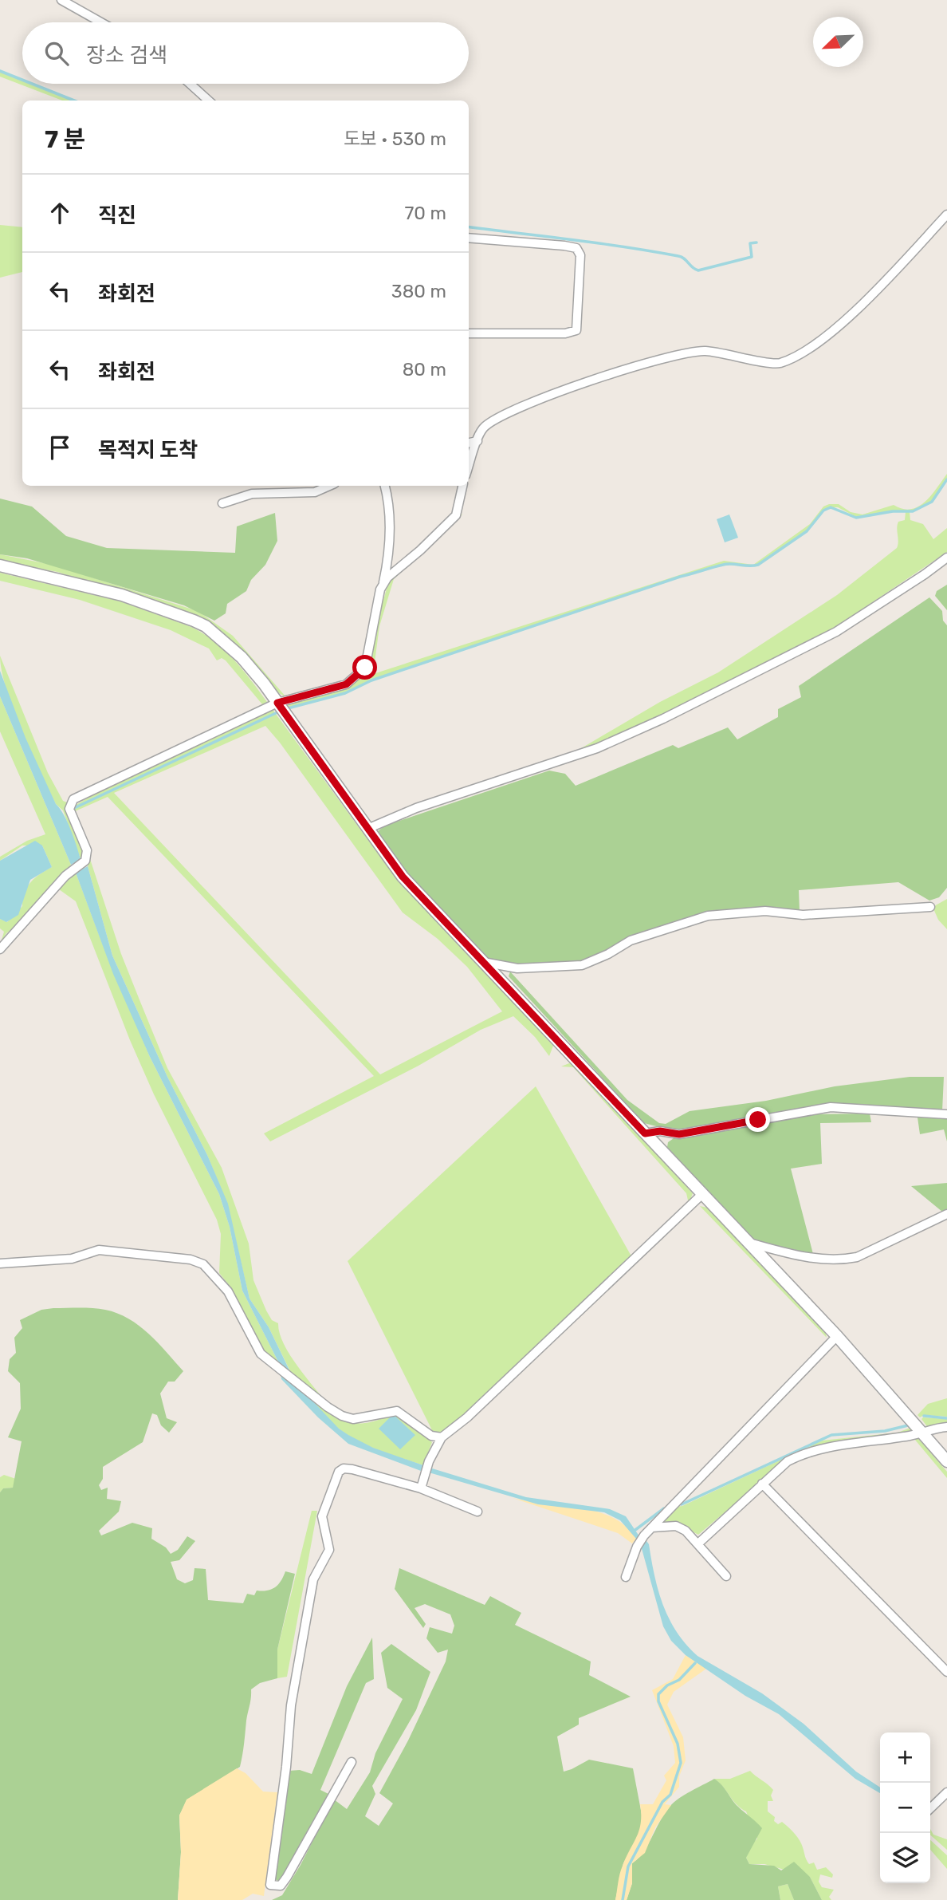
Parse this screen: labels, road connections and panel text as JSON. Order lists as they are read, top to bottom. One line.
{"north":"bottom left","page":{"search":"장소 검색","heading":["7 분","도보 · 530 m"],"list":[["직진","70 m"],["좌회전","380 m"],["좌회전","80 m"],"목적지 도착"],"map_buttons":["+","−"]}}
